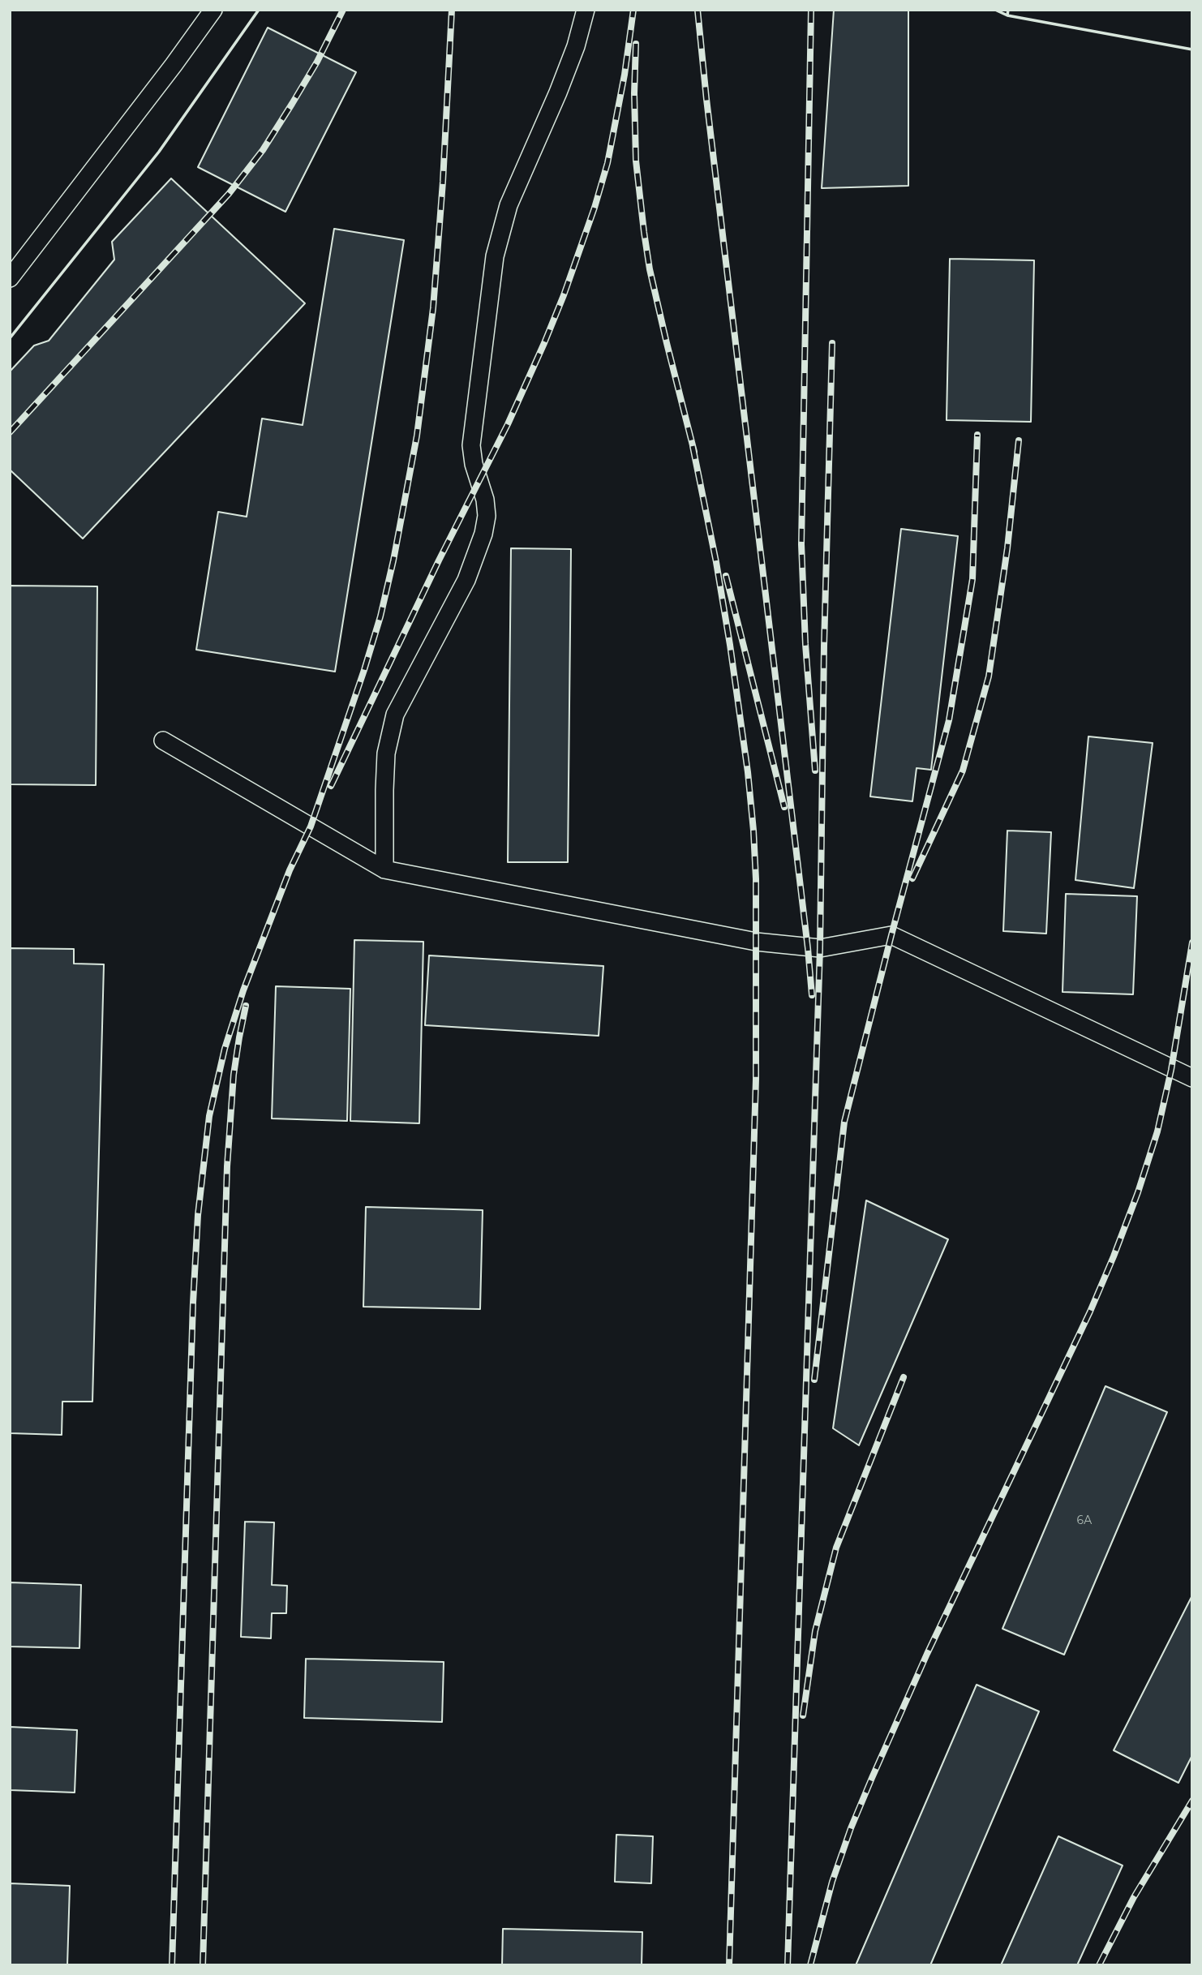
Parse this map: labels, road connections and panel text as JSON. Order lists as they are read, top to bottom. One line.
{"house_numbers":["6А"]}
